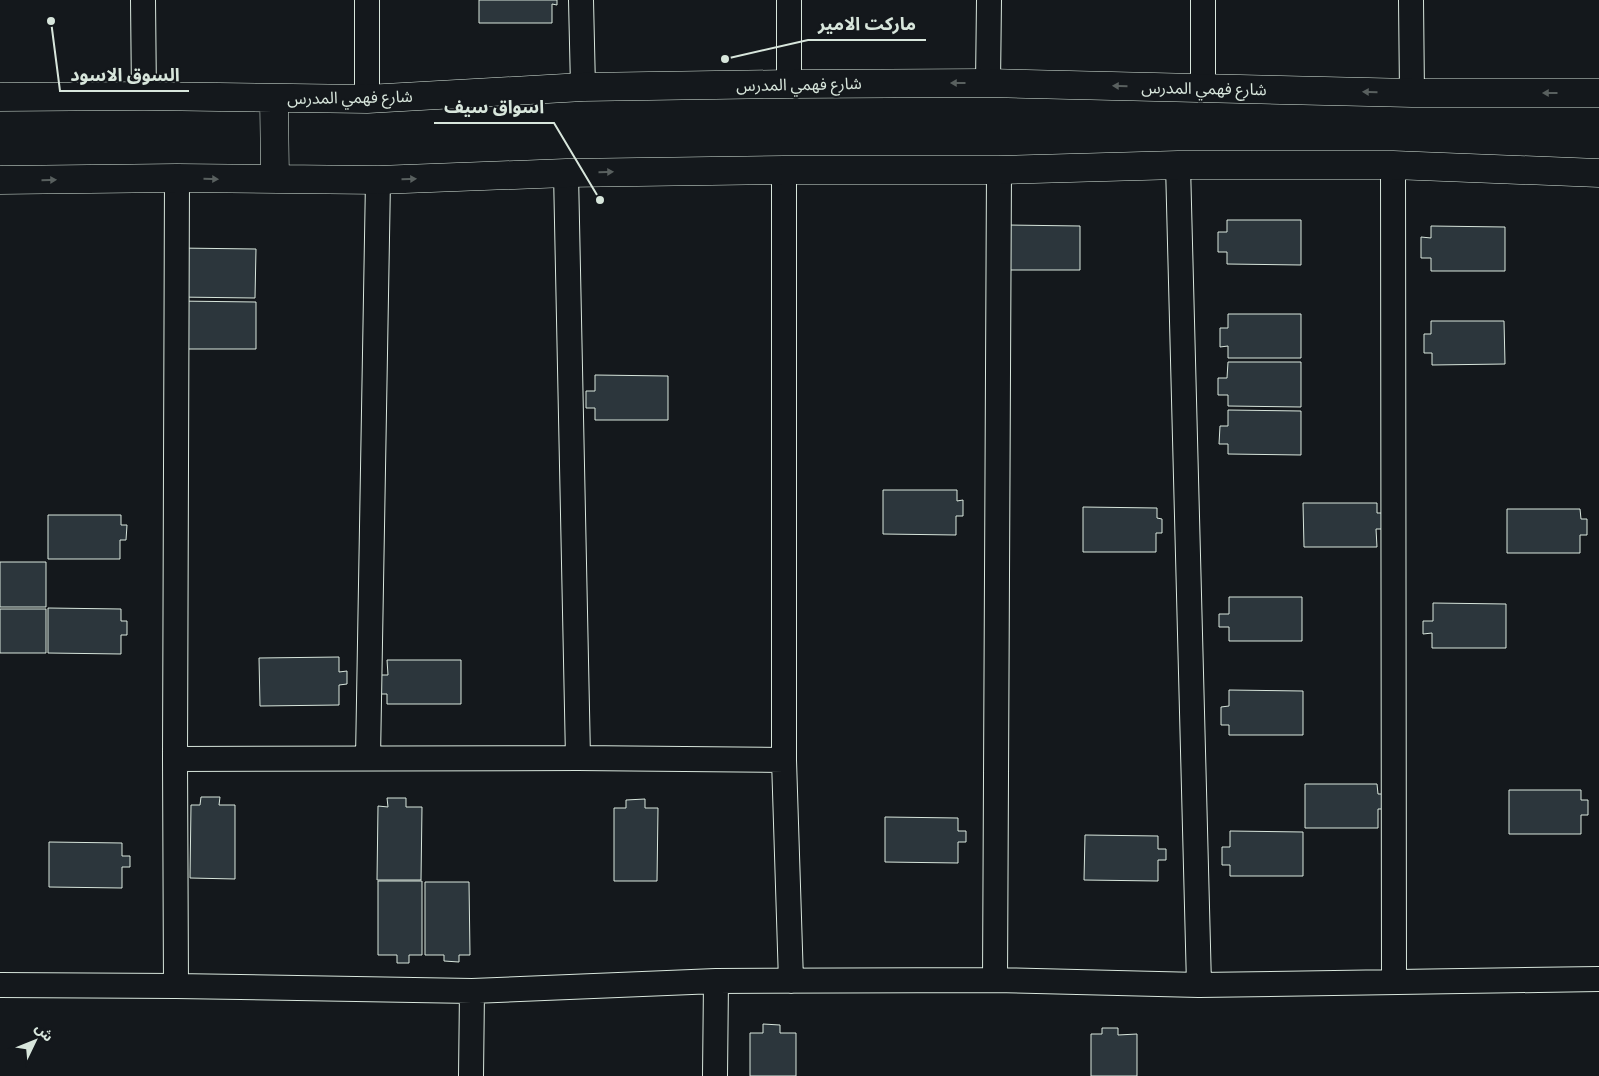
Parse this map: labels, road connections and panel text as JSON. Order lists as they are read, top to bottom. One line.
{"streets":{"street":["شارع فهمي المدرس"]},"places":["السوق الاسود","ماركت الامير","اسواق سيف"],"north":"top right"}
